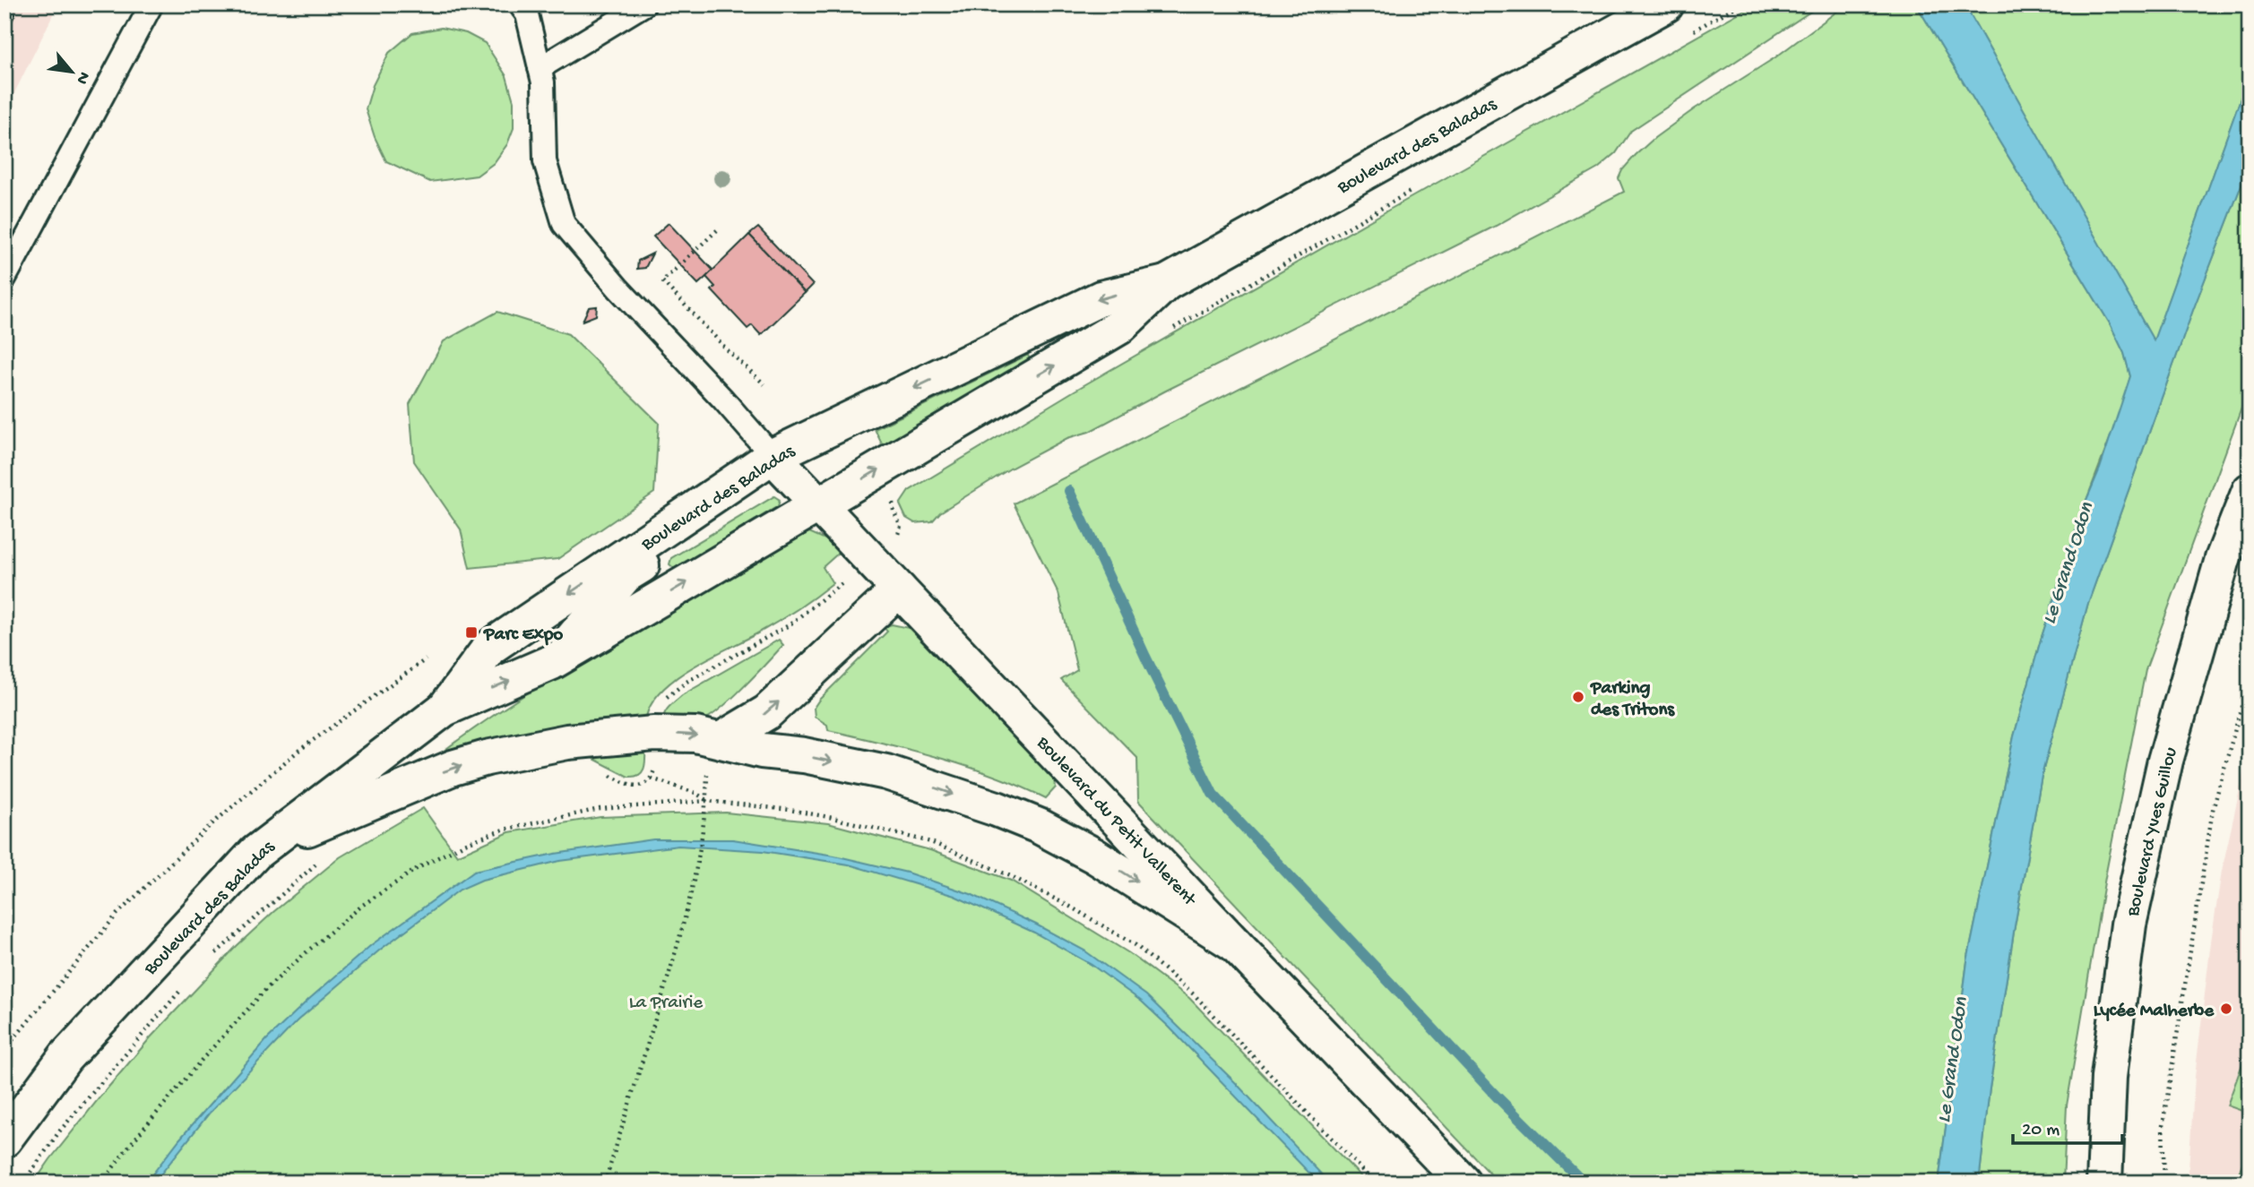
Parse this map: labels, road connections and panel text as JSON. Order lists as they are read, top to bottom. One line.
{"streets":{"main road":["Boulevard des Baladas","Boulevard du Petit Vallerent","Boulevard Yves Guillou"]},"crossings":[["Boulevard des Baladas","Boulevard du Petit Vallerent"]],"water":["Le Grand Odon"],"parks":["La Prairie"],"places":{"transit":["Parc Expo"],"other":["Parking des Tritons","Lycée Malherbe"]},"scale_bar":"20 m","north":"bottom right"}
